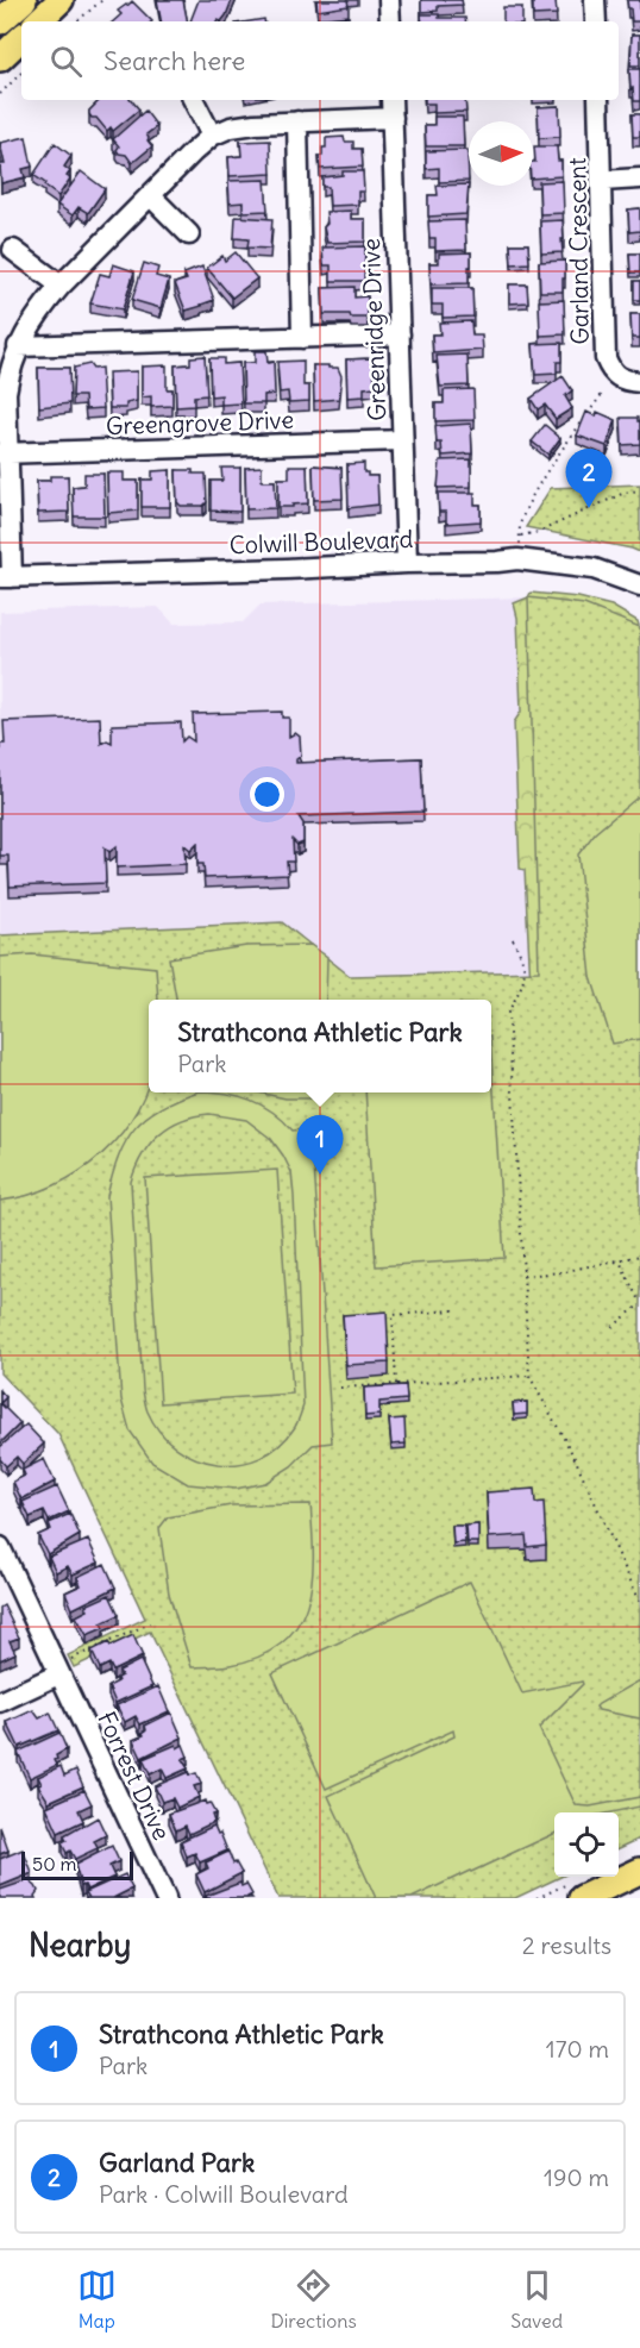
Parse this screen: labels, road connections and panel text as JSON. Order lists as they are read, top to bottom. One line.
{"streets":{"street":["Garland Crescent","Greenridge Drive","Greengrove Drive","Colwill Boulevard","Forrest Drive"]},"crossings":[["Greenridge Drive","Greengrove Drive"],["Greenridge Drive","Colwill Boulevard"]],"scale_bar":"50 m","north":"right","page":{"search":"Search here","pins":["2","1"],"popup":["Strathcona Athletic Park","Park"],"scale":"50 m","heading":["Nearby","2 results"],"list":[{"mark":"1","name":"Strathcona Athletic Park","note":"Park","value":"170 m"},{"mark":"2","name":"Garland Park","note":"Park · Colwill Boulevard","value":"190 m"}],"nav":["Map","Directions","Saved"]}}
